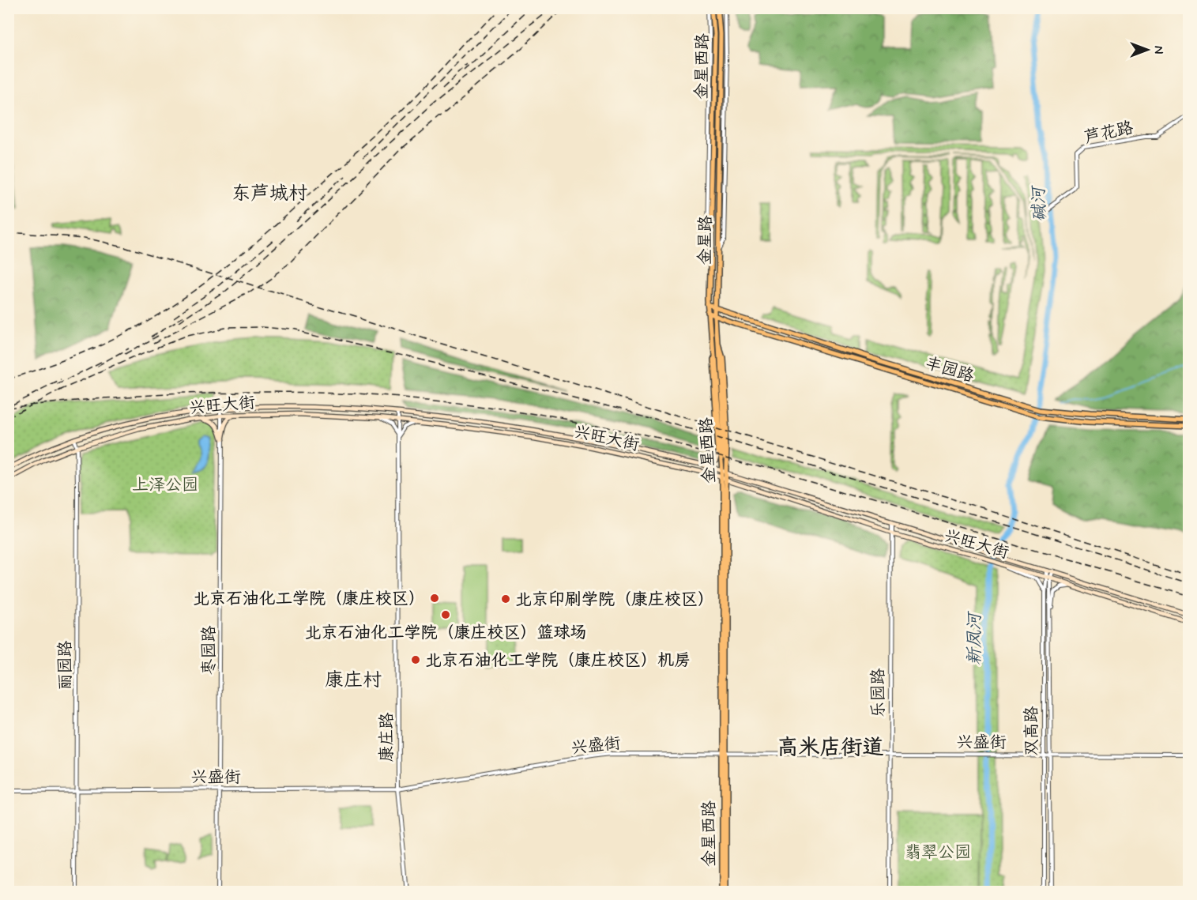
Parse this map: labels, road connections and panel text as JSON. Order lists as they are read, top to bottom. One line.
{"streets":{"main road":["金星西路","金星路","丰园路","兴旺大街"],"street":["芦花路","枣园路","丽园路","乐园路","双高路","康庄路","兴盛街"]},"crossings":[["金星西路","金星路"],["金星西路","丰园路"],["金星西路","兴旺大街"],["金星西路","兴盛街"],["金星路","丰园路"],["金星路","兴旺大街"],["兴旺大街","枣园路"],["兴旺大街","丽园路"],["兴旺大街","乐园路"],["兴旺大街","双高路"],["兴旺大街","康庄路"],["枣园路","兴盛街"],["丽园路","兴盛街"],["乐园路","兴盛街"],["双高路","兴盛街"],["康庄路","兴盛街"]],"districts":["东芦城村","康庄村","高米店街道"],"water":["碱河","新凤河"],"parks":["上泽公园","翡翠公园"],"places":["北京石油化工学院（康庄校区）","北京印刷学院（康庄校区）","北京石油化工学院（康庄校区）篮球场","北京石油化工学院（康庄校区）机房"],"north":"right"}
